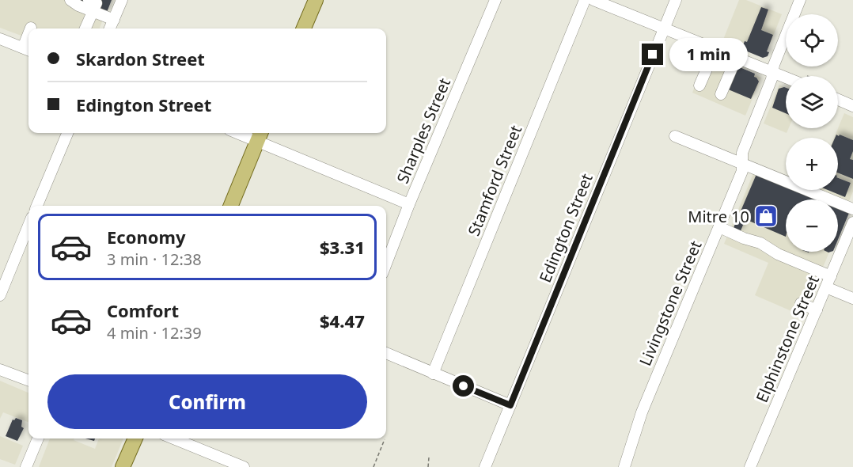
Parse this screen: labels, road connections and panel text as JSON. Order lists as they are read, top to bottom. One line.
{"streets":{"street":["Sharples Street","Stamford Street","Edington Street","Livingstone Street","Elphinstone Street"]},"places":{"shop":["Mitre 10"]},"page":{"map_buttons":["+","−"],"banner":["Skardon Street","Edington Street"],"bubble":"1 min","list":[{"name":"Economy","note":"3 min · 12:38","value":"$3.31"},{"name":"Comfort","note":"4 min · 12:39","value":"$4.47"}],"buttons":"Confirm"}}
